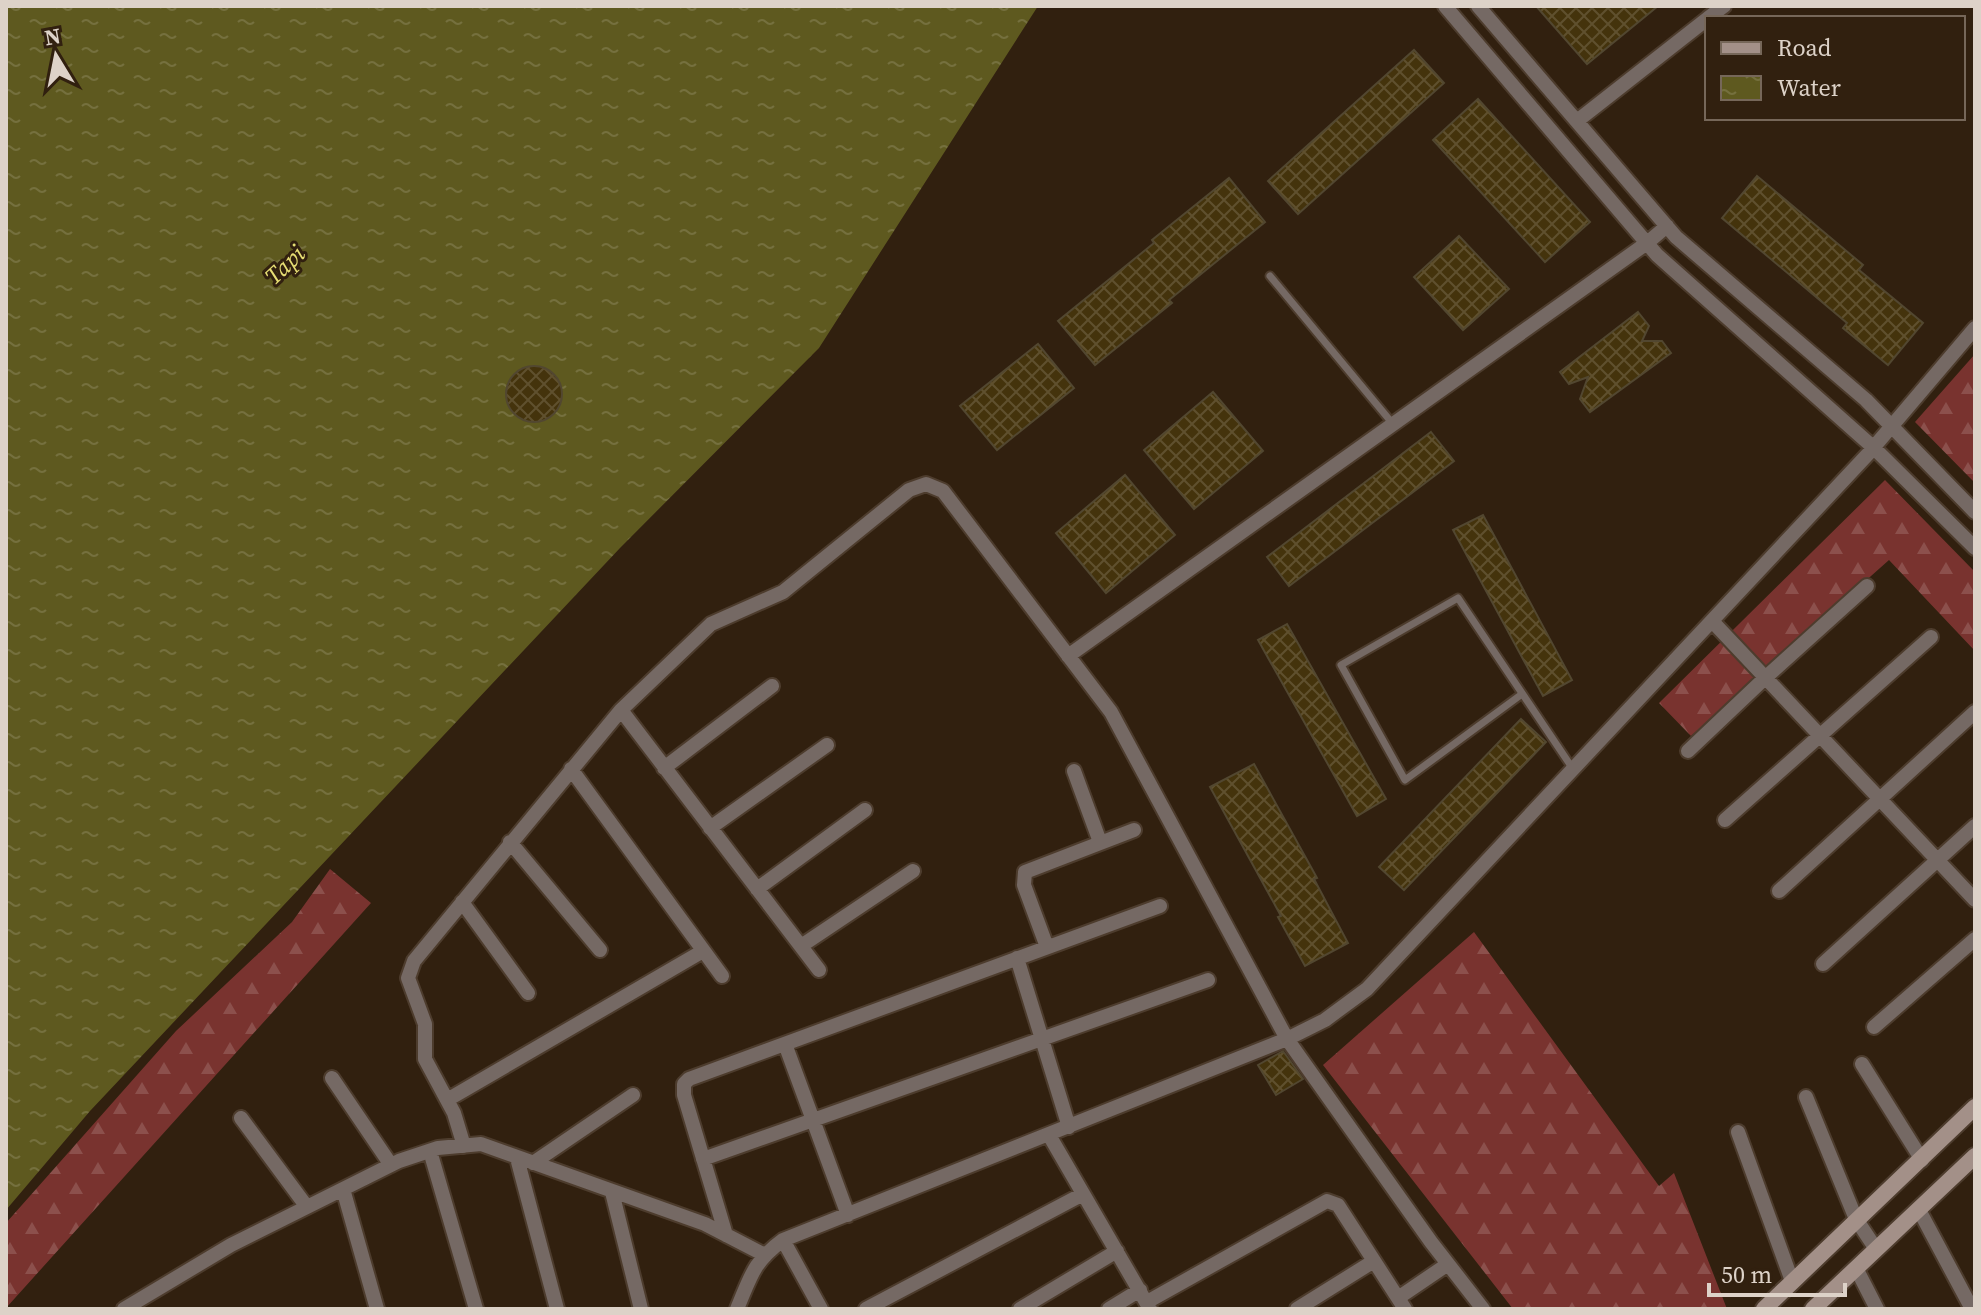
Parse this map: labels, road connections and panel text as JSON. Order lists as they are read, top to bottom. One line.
{"water":["Tapi"],"legend":["Road","Water"],"scale_bar":"50 m","north":"top"}
